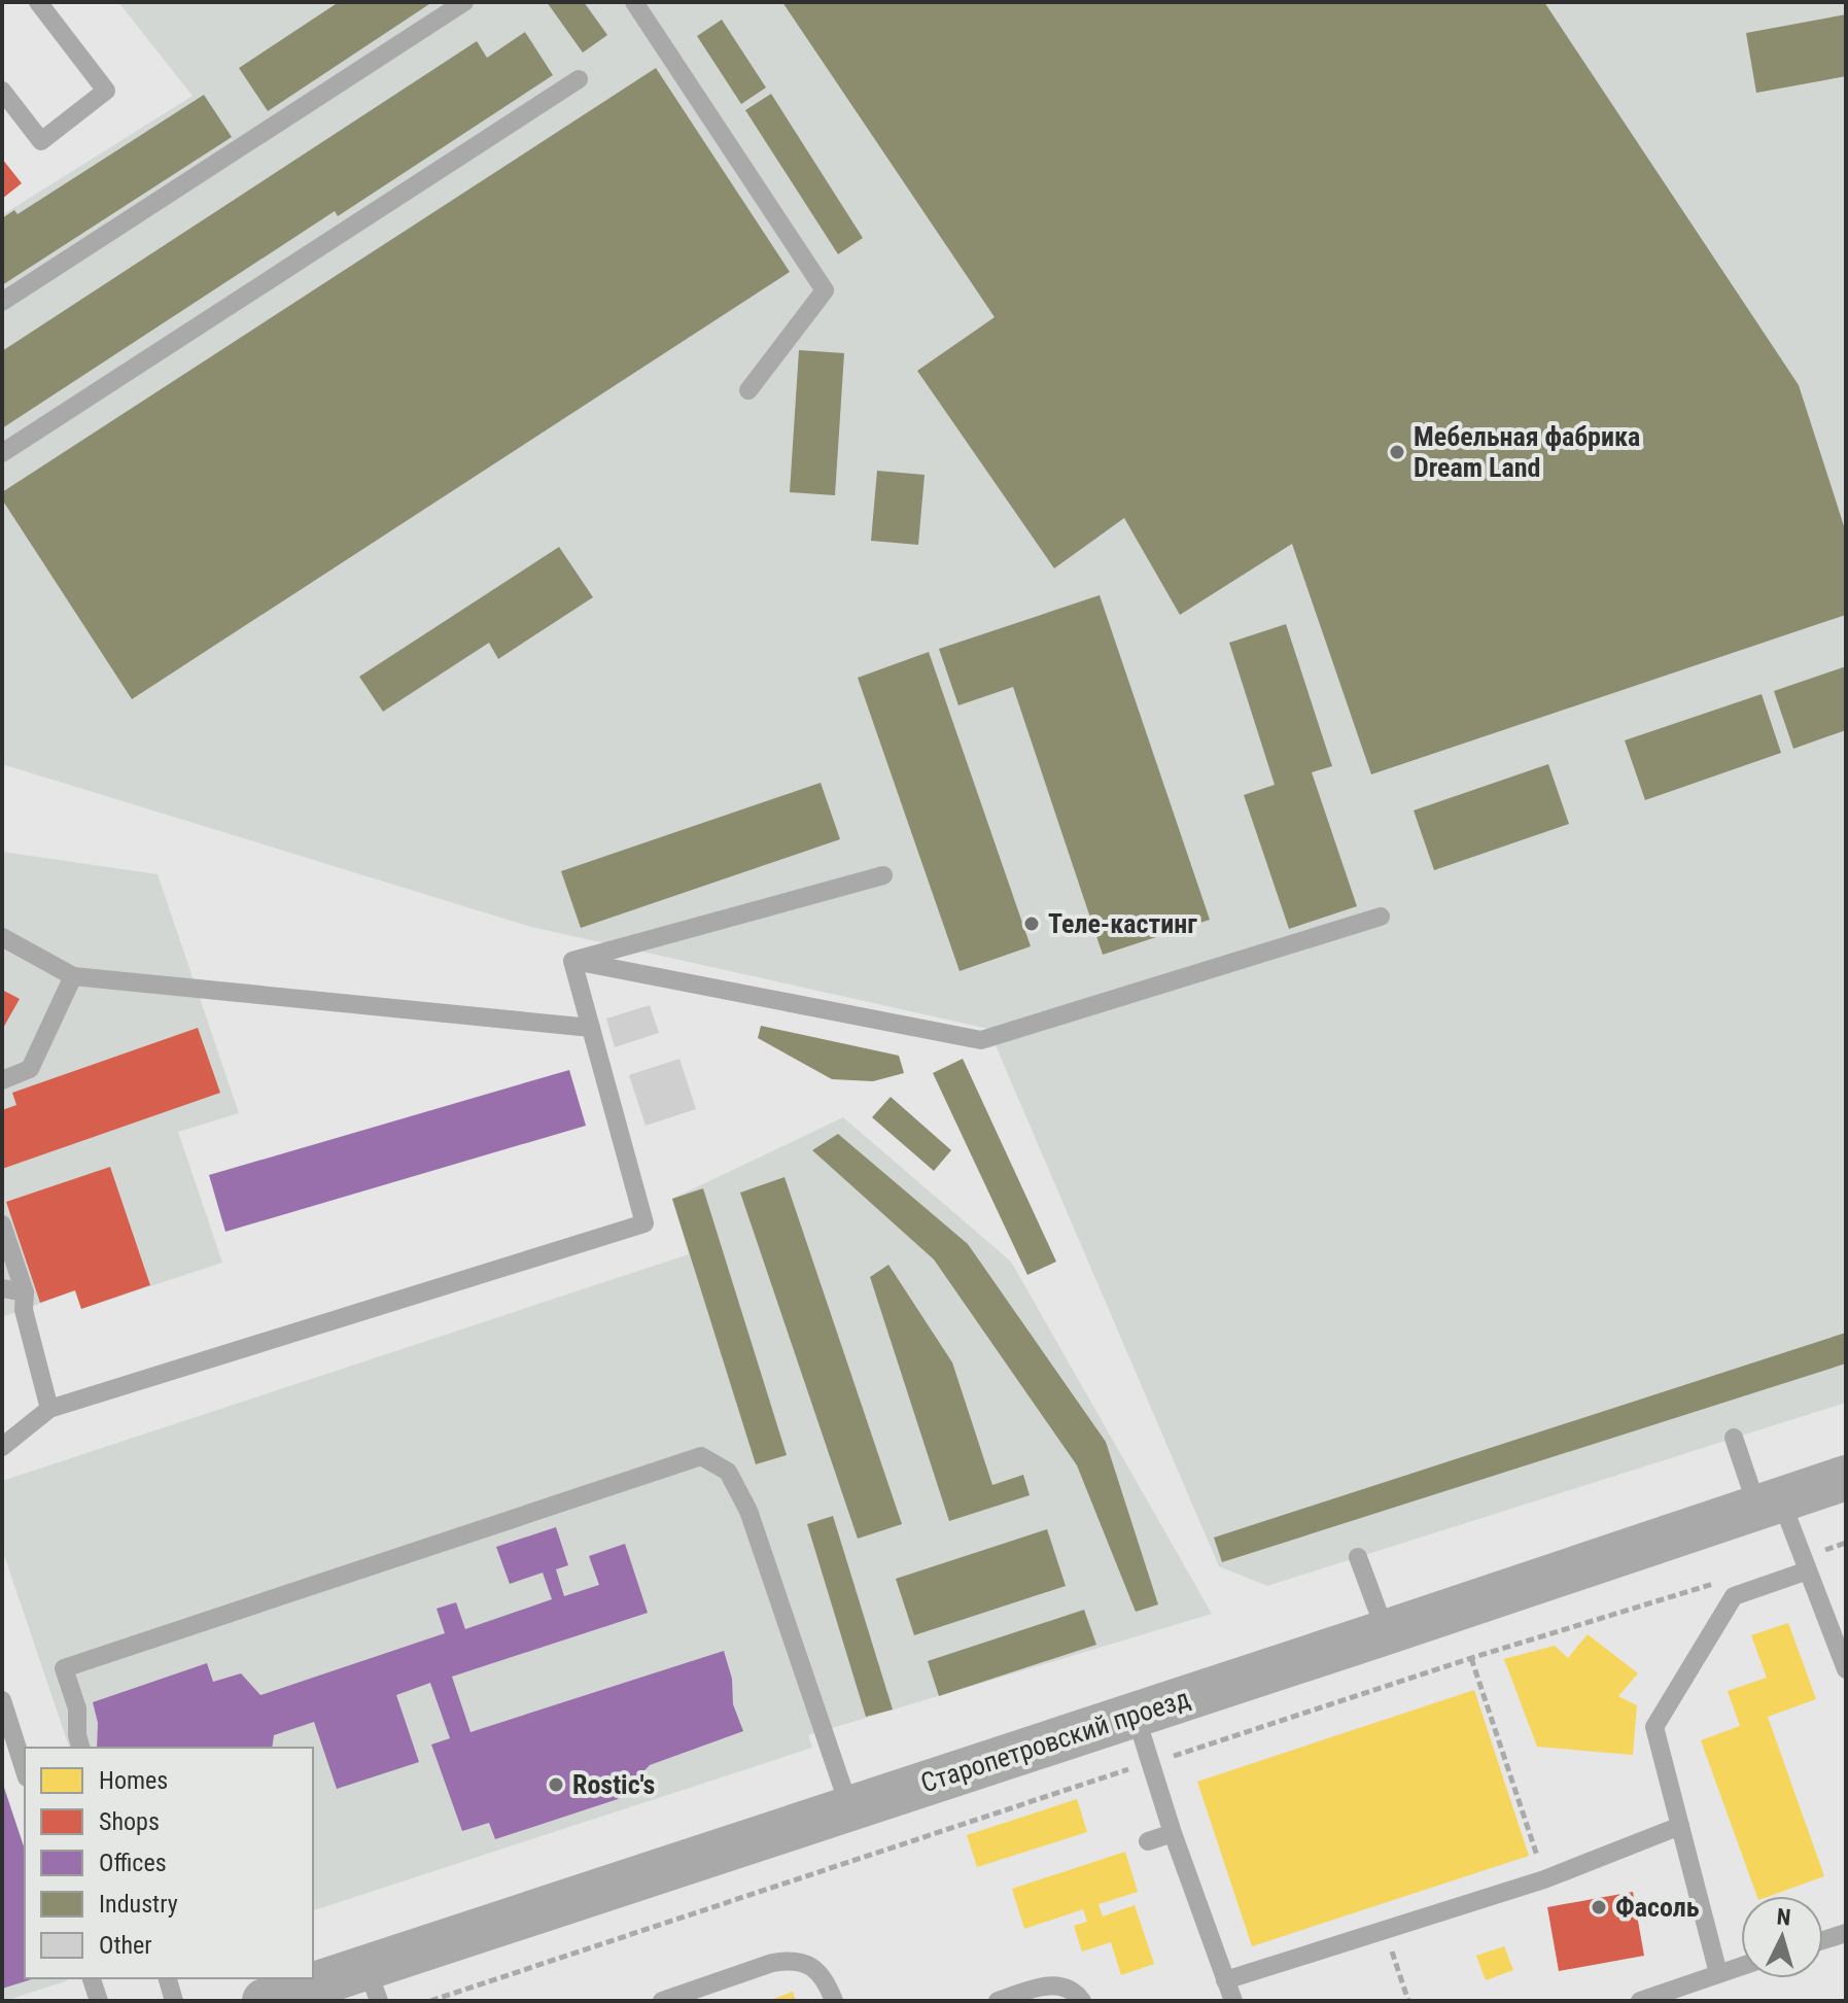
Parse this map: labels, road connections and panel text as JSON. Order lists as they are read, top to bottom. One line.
{"streets":{"street":["Старопетровский проезд"]},"places":["Мебельная фабрика Dream Land","Теле-кастинг","Rostic's","Фасоль"],"legend":["Homes","Shops","Offices","Industry","Other"],"north":"top"}
